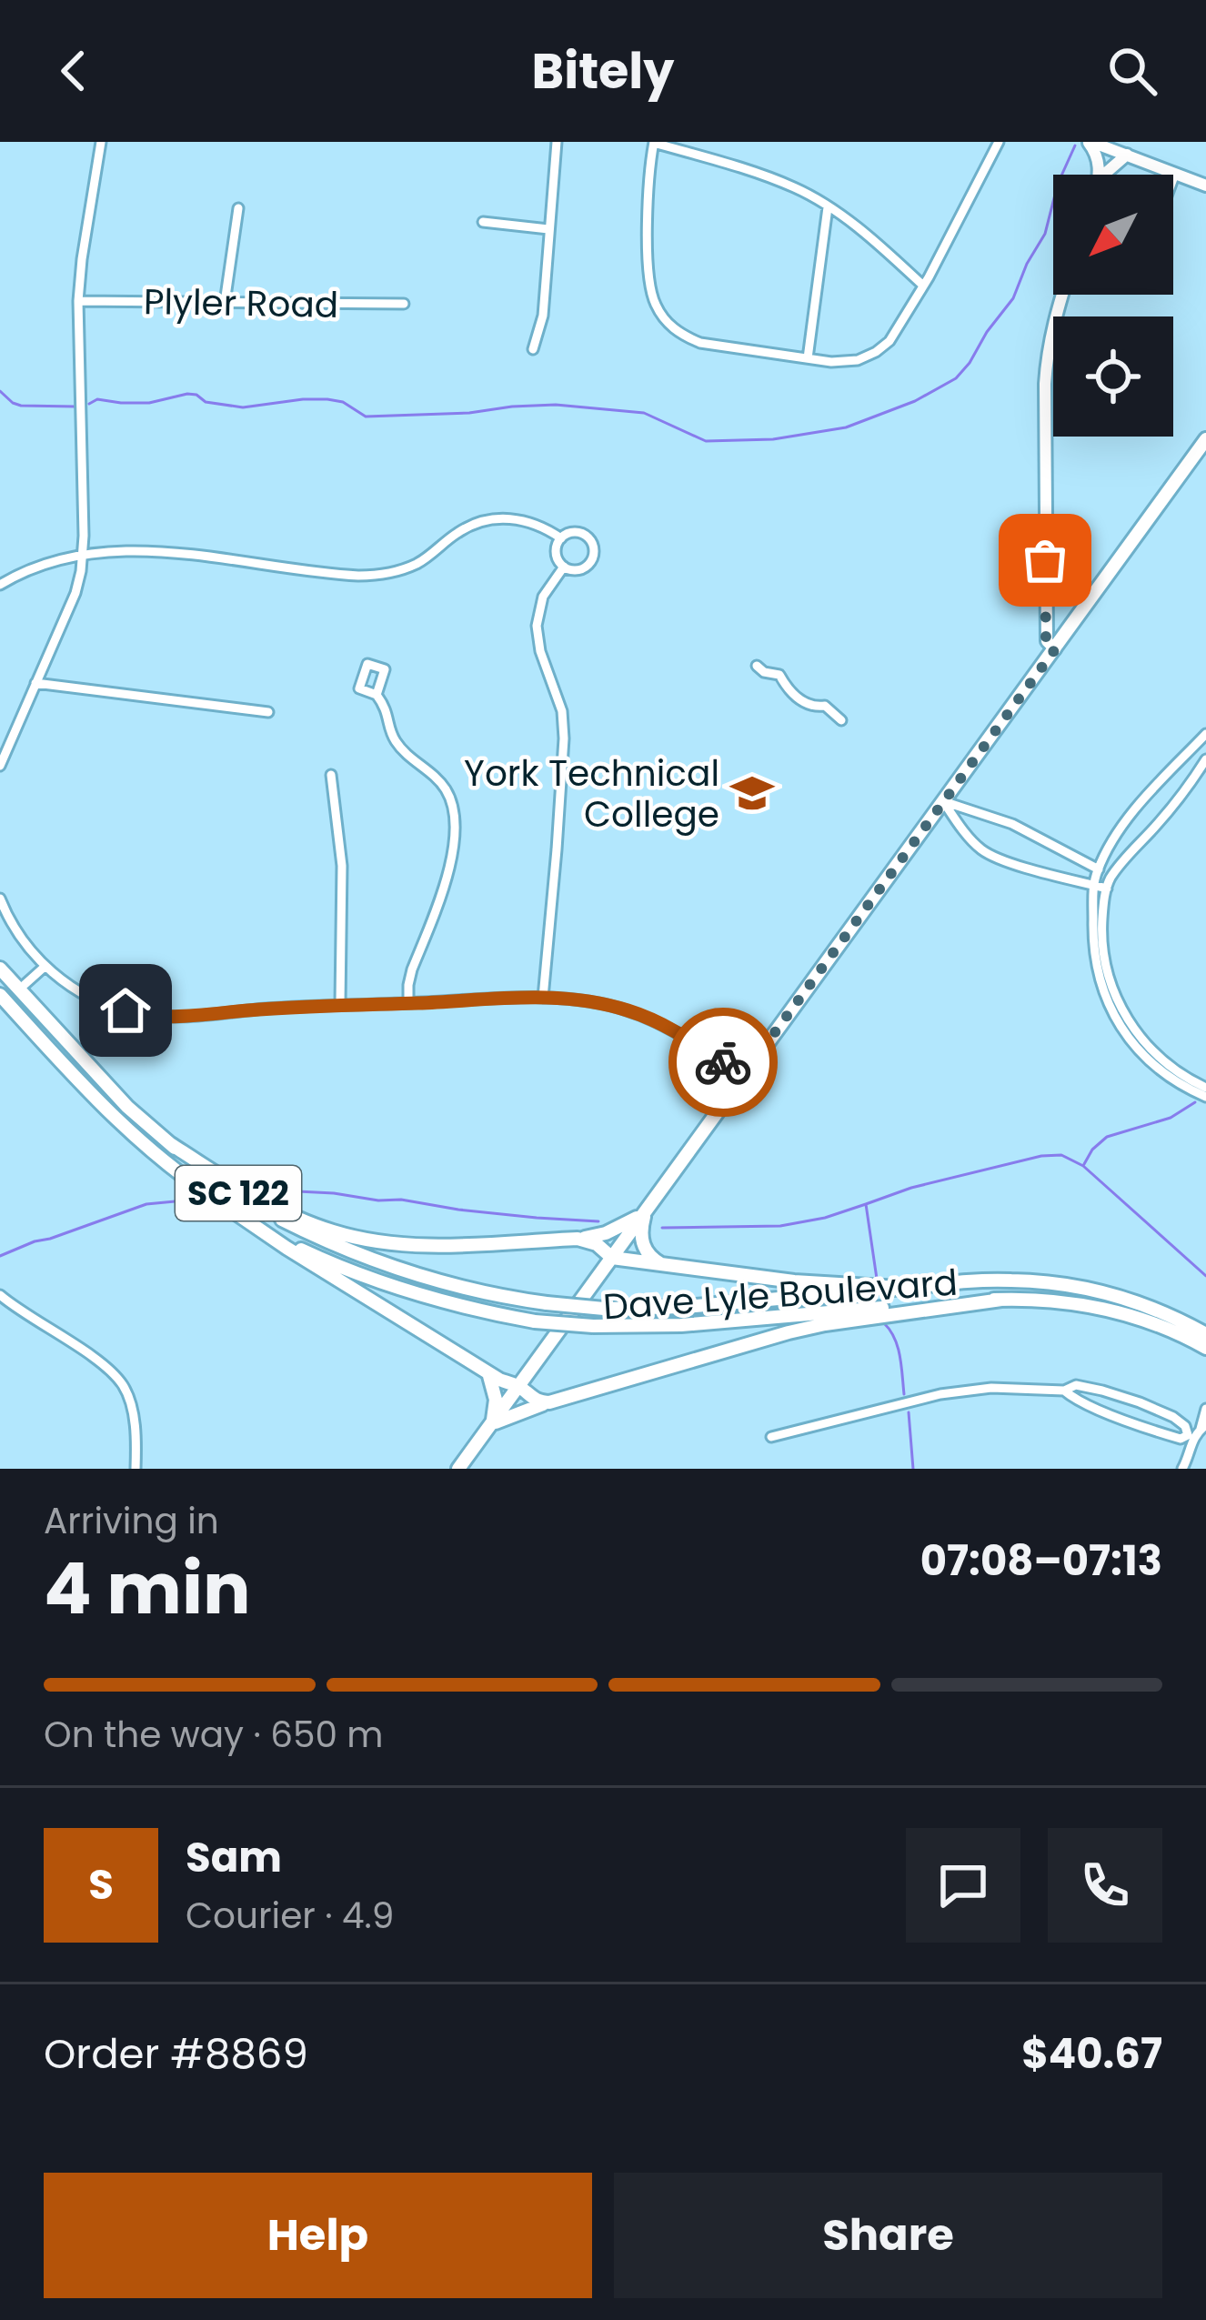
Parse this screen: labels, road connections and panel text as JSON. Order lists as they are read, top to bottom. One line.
{"streets":{"main road":["SC 122","Dave Lyle Boulevard"],"street":["Plyler Road"]},"places":{"school or university":["York Technical College"]},"north":"bottom left","page":{"header":"Bitely","heading":["4 min","Arriving in","07:08–07:13"],"panel":["Sam","Courier · 4.9","Order #8869","$40.67"],"bar":"On the way · 650 m","round":"S","buttons":["Help","Share"]}}
